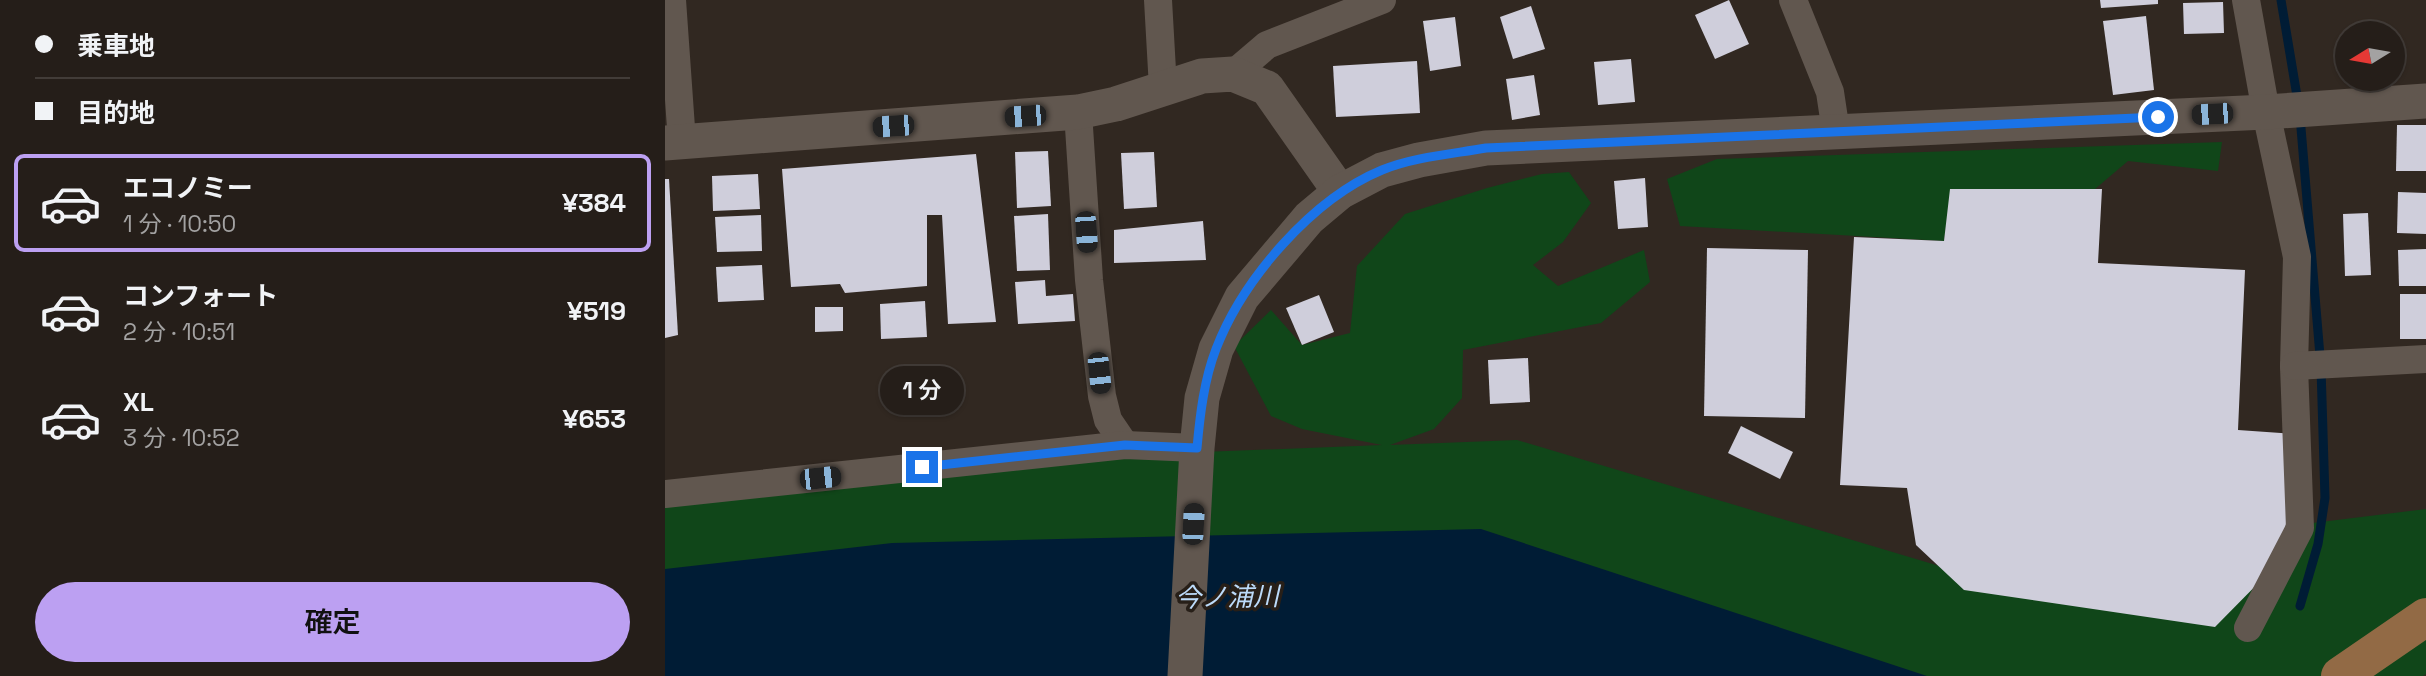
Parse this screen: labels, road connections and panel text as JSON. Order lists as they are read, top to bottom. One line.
{"water":["今ノ浦川"],"north":"left","page":{"banner":["乗車地","目的地"],"list":[{"name":"エコノミー","note":"1 分 · 10:50","value":"¥384"},{"name":"コンフォート","note":"2 分 · 10:51","value":"¥519"},{"name":"XL","note":"3 分 · 10:52","value":"¥653"}],"bubble":"1 分","buttons":"確定"}}
